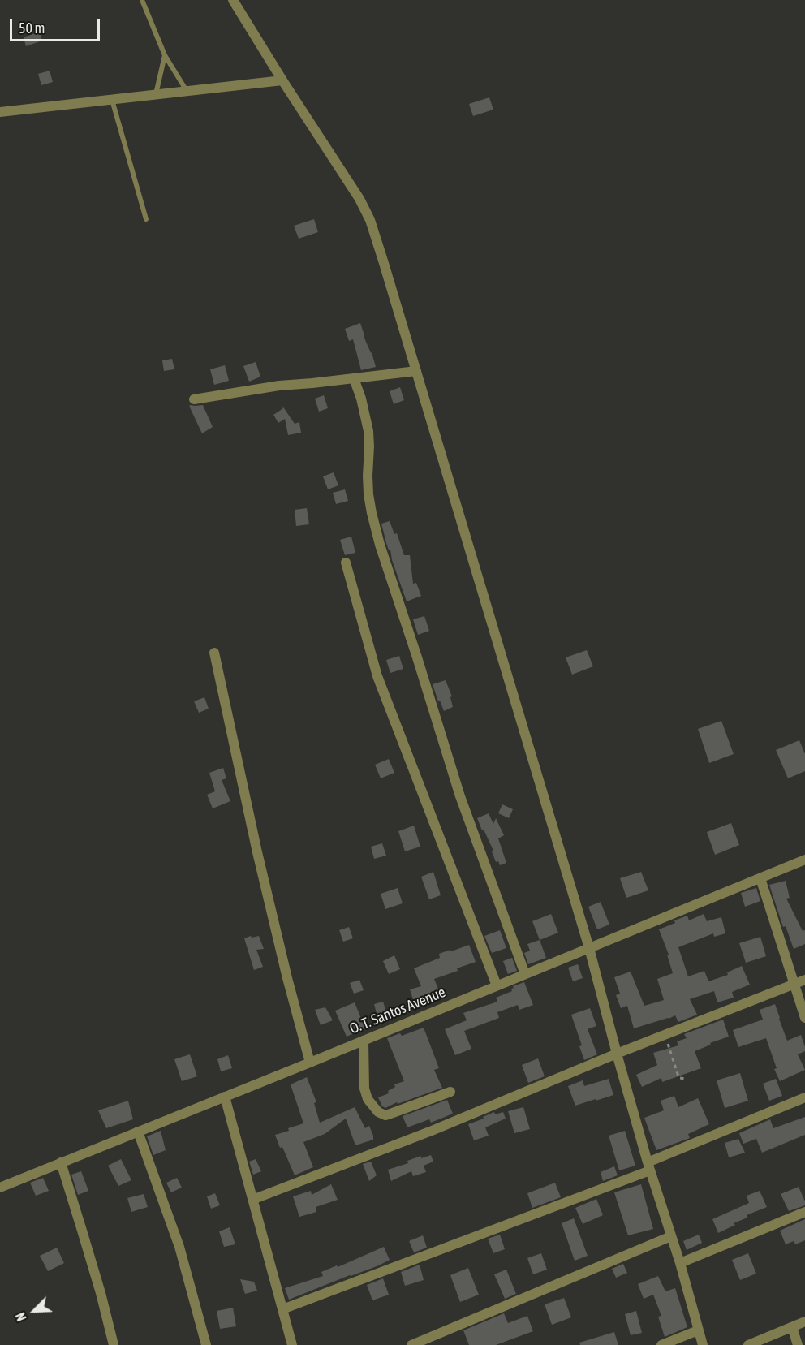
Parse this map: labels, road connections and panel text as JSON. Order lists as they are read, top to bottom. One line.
{"streets":{"street":["O. T. Santos Avenue"]},"scale_bar":"50 m","north":"bottom left"}
